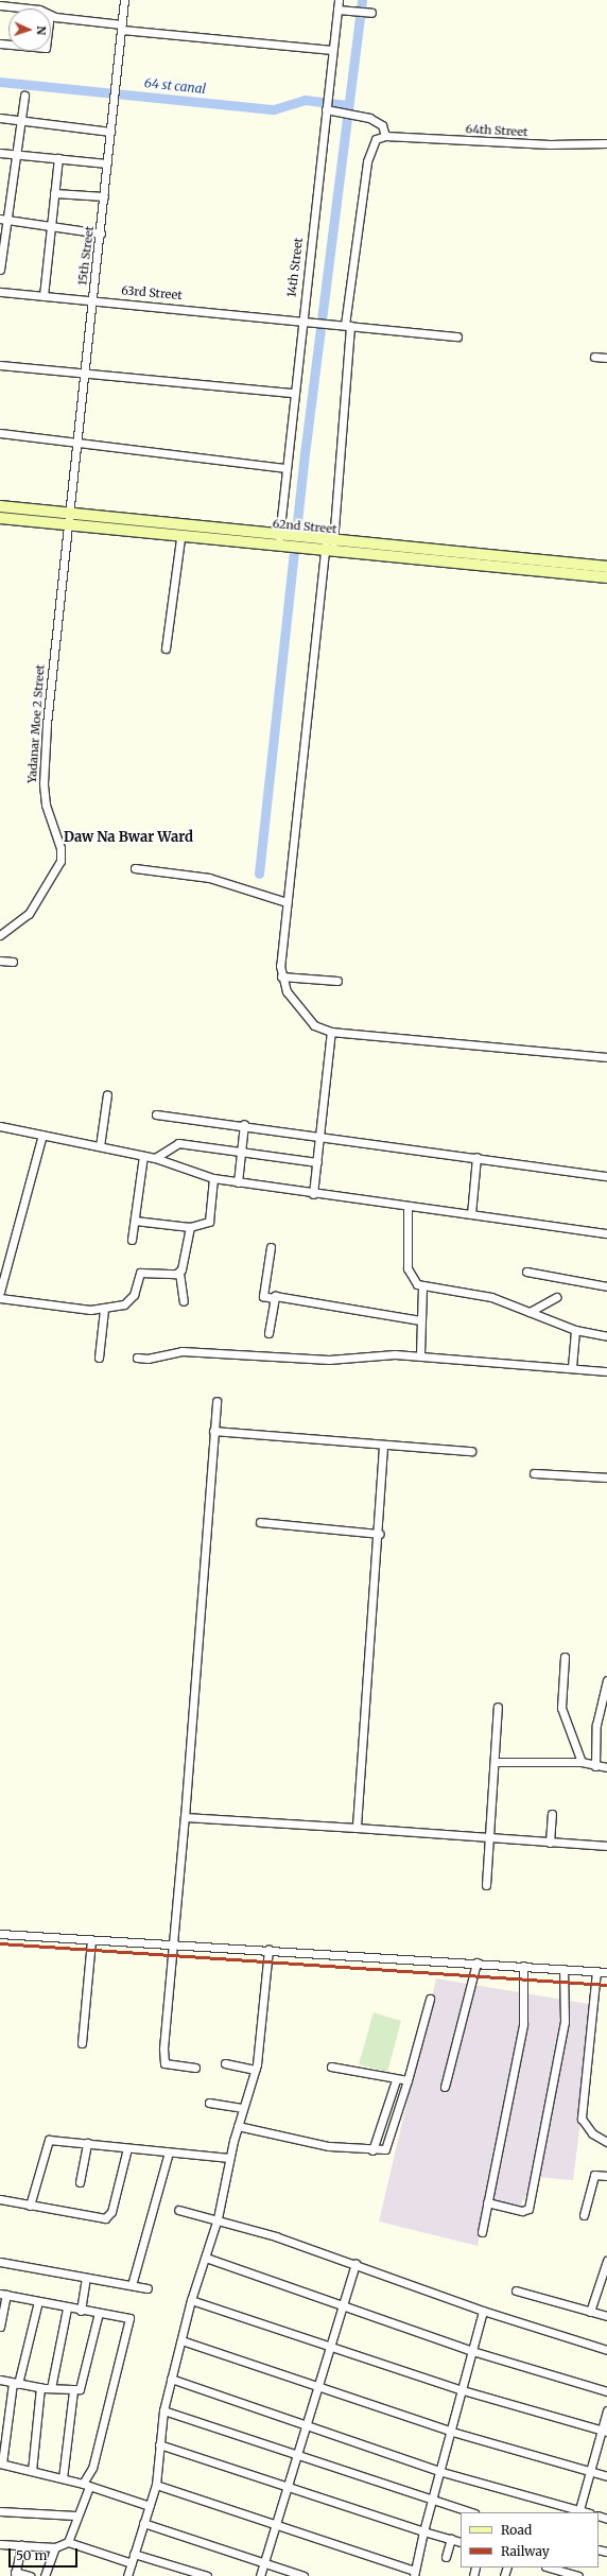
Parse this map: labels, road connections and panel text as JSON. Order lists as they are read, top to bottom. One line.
{"streets":{"main road":["62nd Street"],"street":["64th Street","15th Street","14th Street","63rd Street","Yadanar Moe 2 Street"]},"crossings":[["15th Street","63rd Street"],["15th Street","62nd Street"],["15th Street","Yadanar Moe 2 Street"],["14th Street","63rd Street"],["14th Street","62nd Street"],["62nd Street","Yadanar Moe 2 Street"]],"districts":["Daw Na Bwar Ward"],"water":["64 st canal"],"legend":["Road","Railway"],"scale_bar":"50 m","north":"right"}
